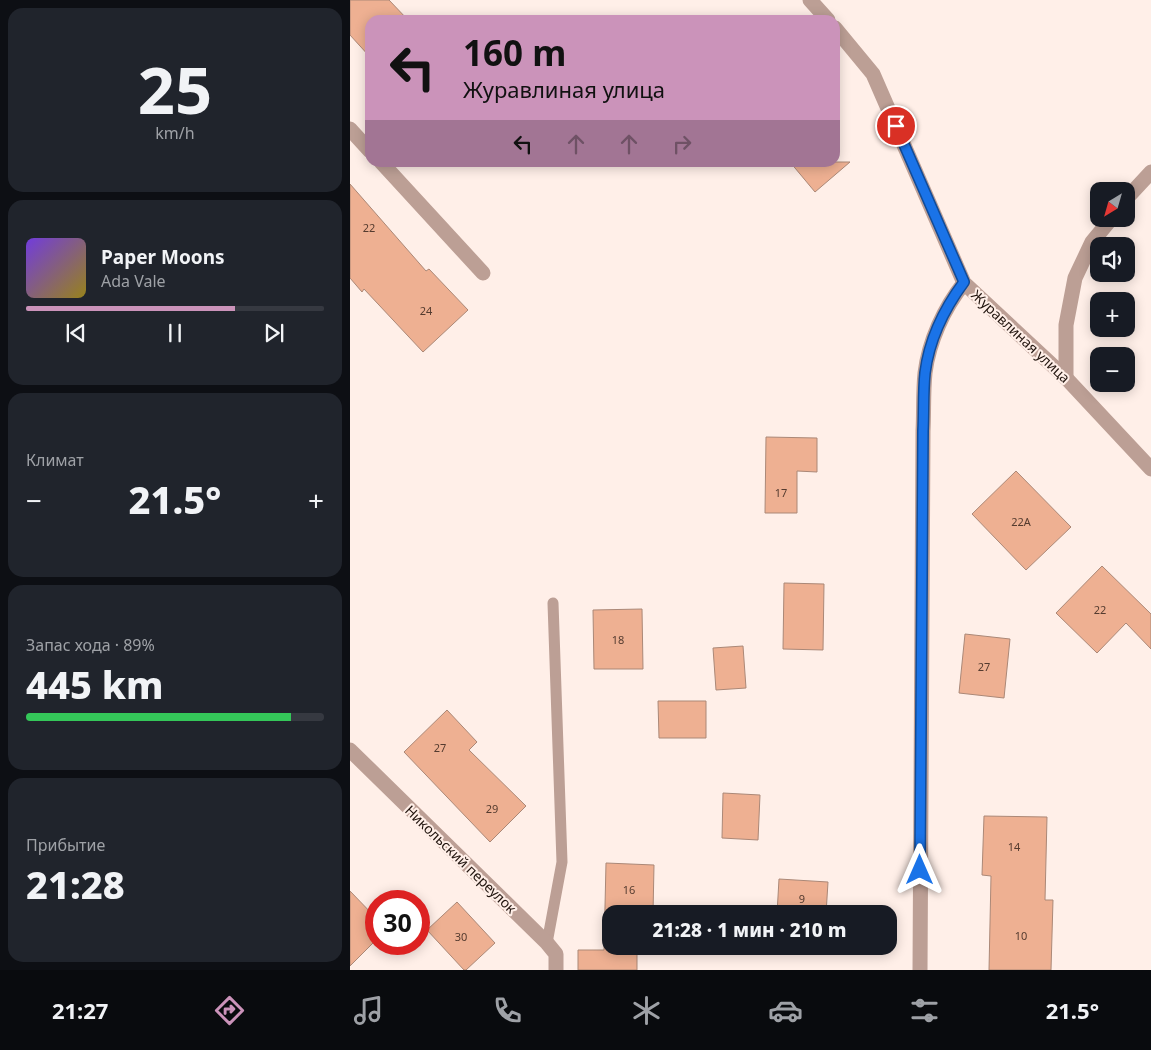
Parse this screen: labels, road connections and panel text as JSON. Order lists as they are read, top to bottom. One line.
{"streets":{"street":["Журавлиная улица","Никольский переулок"]},"house_numbers":["22","24","17","22А","22","18","27","27","29","14","16","9","10","30"],"north":"bottom left","page":{"tile":[["25","km/h"],"Климат",["Запас хода · 89%","445 km"],["Прибытие","21:28"]],"turn":["160 m","Журавлиная улица"],"map_buttons":["+","−"],"song":["Paper Moons","Ada Vale"],"heat":["−","21.5°","+"],"limit":"30","trip":"21:28 · 1 мин · 210 m","tabs":["21:27","21.5°"]}}
